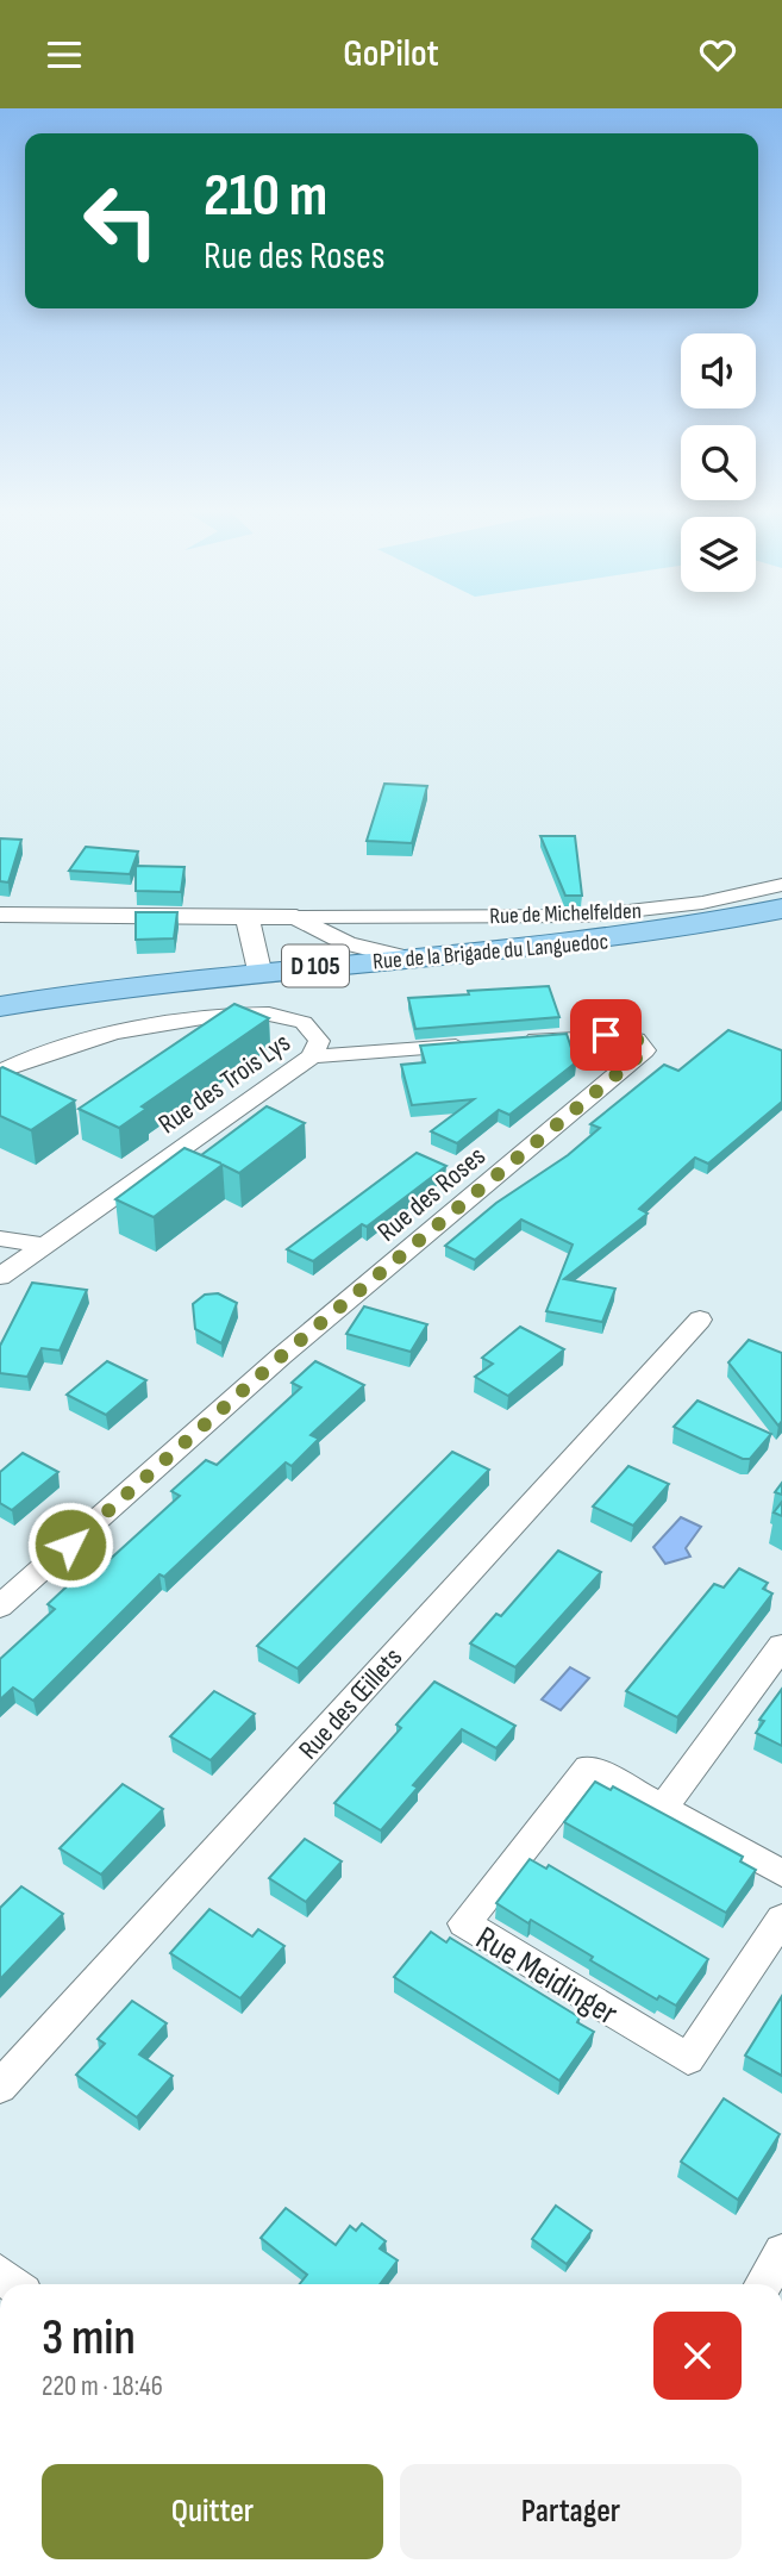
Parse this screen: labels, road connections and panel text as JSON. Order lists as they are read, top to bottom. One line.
{"streets":{"main road":["Rue de la Brigade du Languedoc","D 105"],"street":["Rue de Michelfelden","Rue des Trois Lys","Rue des Roses","Rue des Œillets","Rue Meidinger"]},"page":{"header":"GoPilot","turn":["210 m","Rue des Roses"],"heading":["3 min","220 m · 18:46"],"buttons":["Quitter","Partager"]}}
